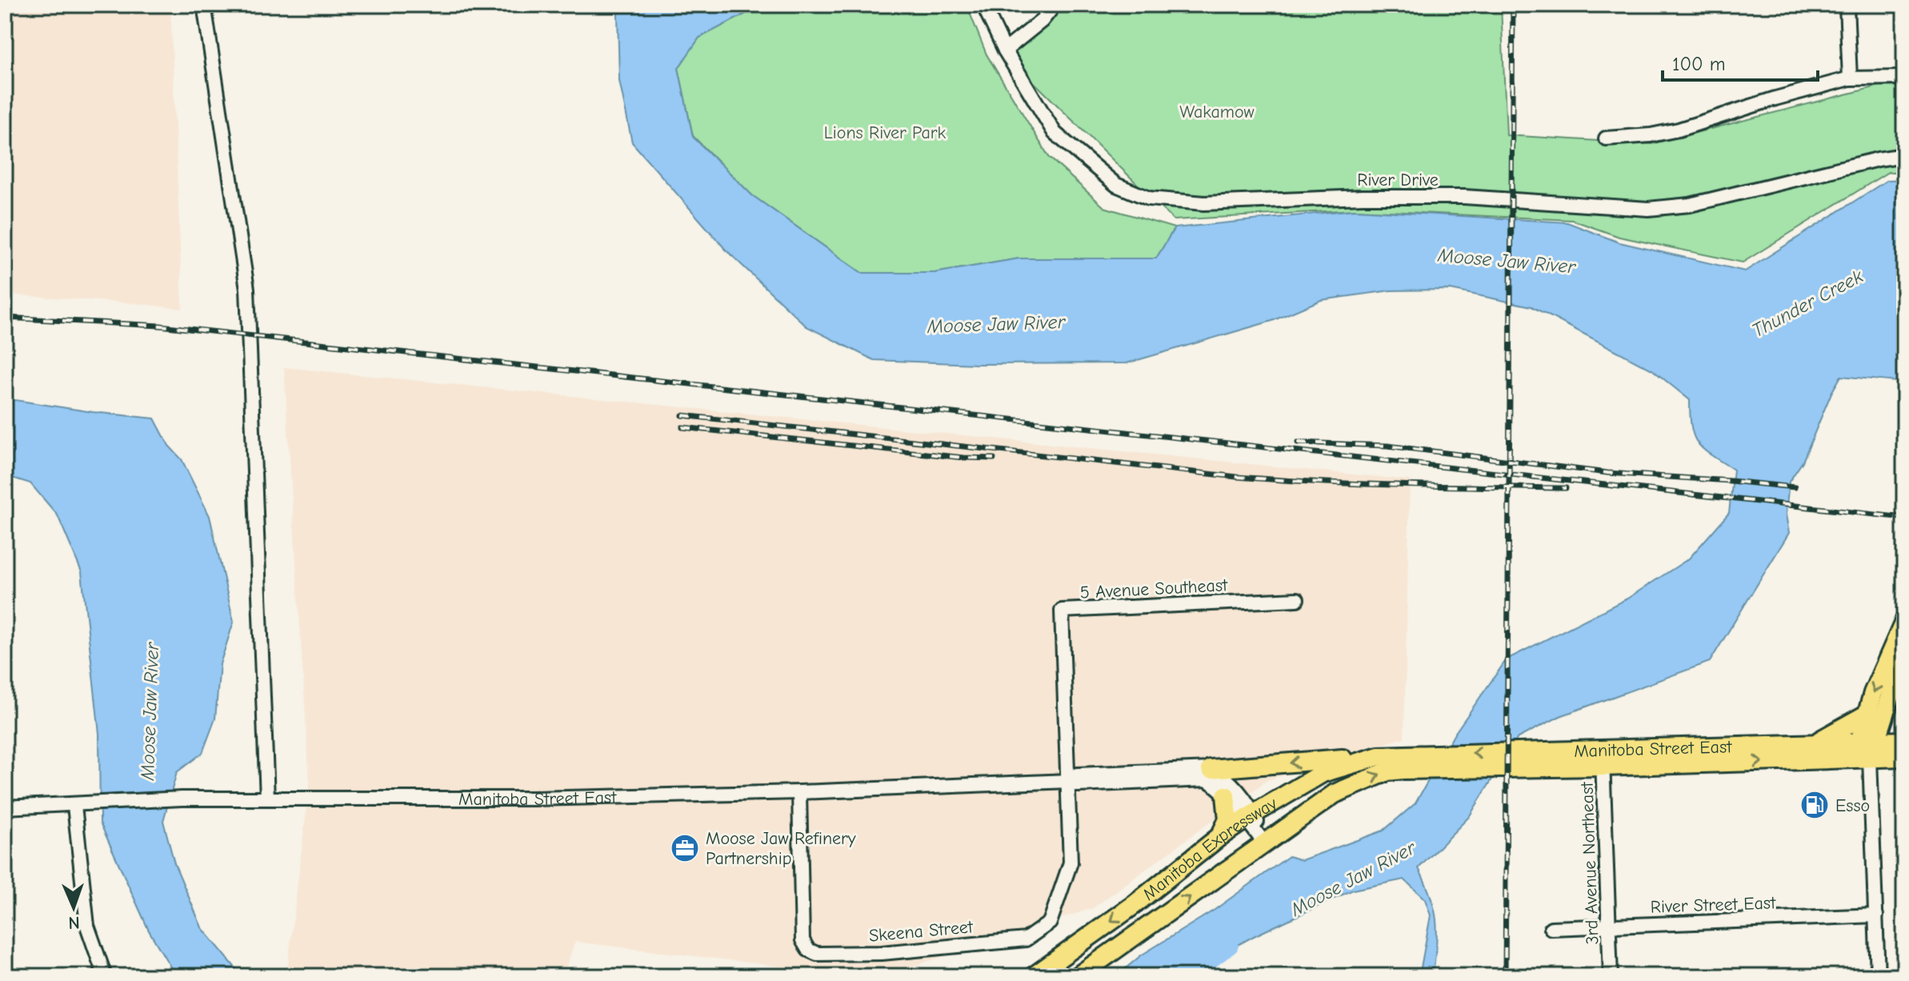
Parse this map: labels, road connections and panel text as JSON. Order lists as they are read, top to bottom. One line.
{"streets":{"main road":["Manitoba Street East","Manitoba Expressway"],"street":["River Drive","5 Avenue Southeast","3rd Avenue Northeast","River Street East","Skeena Street"]},"crossings":[["5 Avenue Southeast","Manitoba Street East"],["5 Avenue Southeast","Skeena Street"],["Manitoba Street East","Manitoba Expressway"],["Manitoba Street East","3rd Avenue Northeast"],["Manitoba Street East","Skeena Street"],["3rd Avenue Northeast","River Street East"]],"water":["Moose Jaw River","Thunder Creek"],"parks":["Wakamow","Lions River Park"],"places":{"fuel station":["Esso"],"office":["Moose Jaw Refinery Partnership"]},"scale_bar":"100 m","north":"bottom"}
